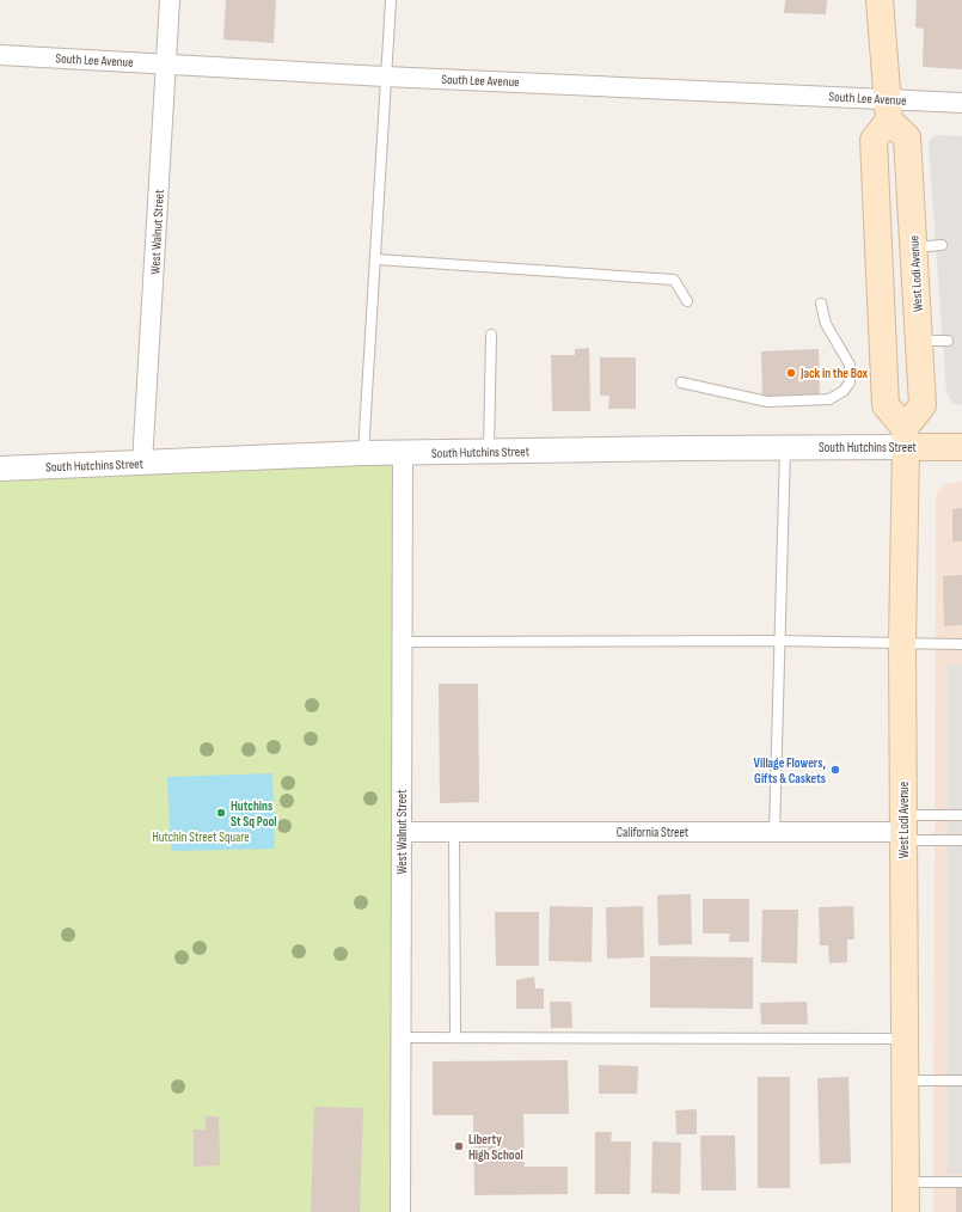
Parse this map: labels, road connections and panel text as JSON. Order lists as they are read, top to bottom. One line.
{"streets":{"main road":["West Lodi Avenue","South Hutchins Street"],"street":["South Lee Avenue","West Walnut Street","California Street"]},"crossings":[["South Lee Avenue","West Walnut Street"],["South Lee Avenue","West Lodi Avenue"],["West Walnut Street","South Hutchins Street"],["West Walnut Street","California Street"],["West Lodi Avenue","South Hutchins Street"],["West Lodi Avenue","California Street"]],"parks":["Hutchin Street Square"],"places":["Jack in the Box","Village Flowers, Gifts & Caskets","Hutchins St Sq Pool","Liberty High School"]}
